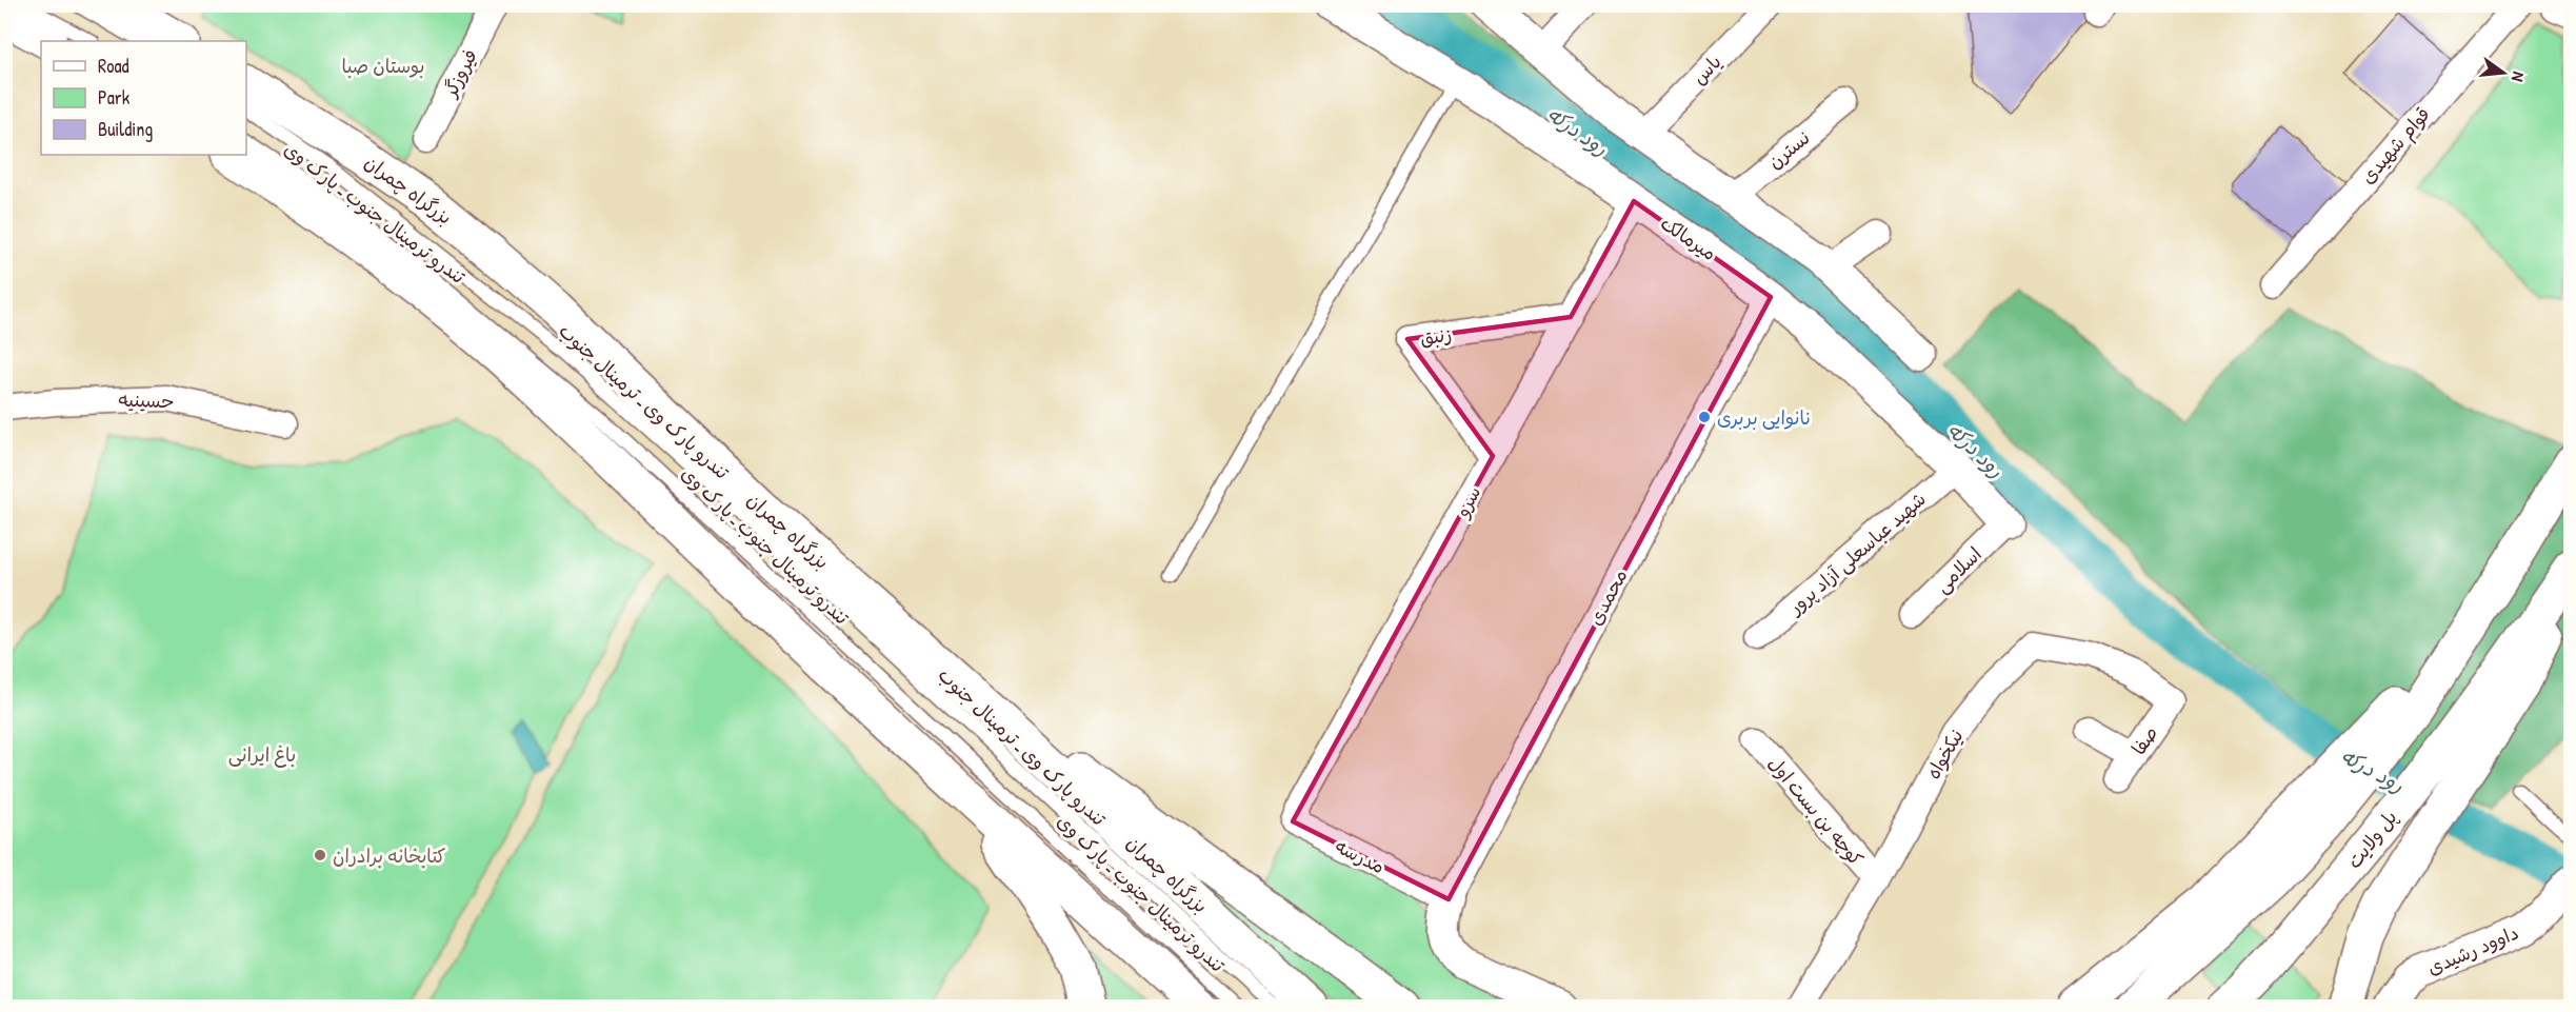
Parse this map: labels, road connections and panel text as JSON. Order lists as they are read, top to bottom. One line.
{"streets":{"main road":["بزرگراه چمران","پل ولایت"],"street":["یاس","فیروزگر","قوام شهیدی","نسترن","میرمالک","زنبق","حسینیه","سرو","شهید عباسعلی آزاد پرور","اسلامی","محمدی","صفا","نیکخواه","کوچه بن بست اول","مدرسه","داوود رشیدی"],"lane":["تندرو ترمینال جنوب ـ پارک وی","تندرو پارک وی ـ ترمینال جنوب"]},"crossings":[["میرمالک","سرو"],["میرمالک","شهید عباسعلی آزاد پرور"],["میرمالک","اسلامی"],["میرمالک","محمدی"],["زنبق","سرو"],["سرو","مدرسه"],["محمدی","مدرسه"],["صفا","نیکخواه"],["نیکخواه","کوچه بن بست اول"]],"water":["رود درکه"],"parks":["بوستان صبا","باغ ایرانی"],"places":["نانوایی بربری","کتابخانه برادران"],"legend":["Road","Park","Building"],"north":"right"}
